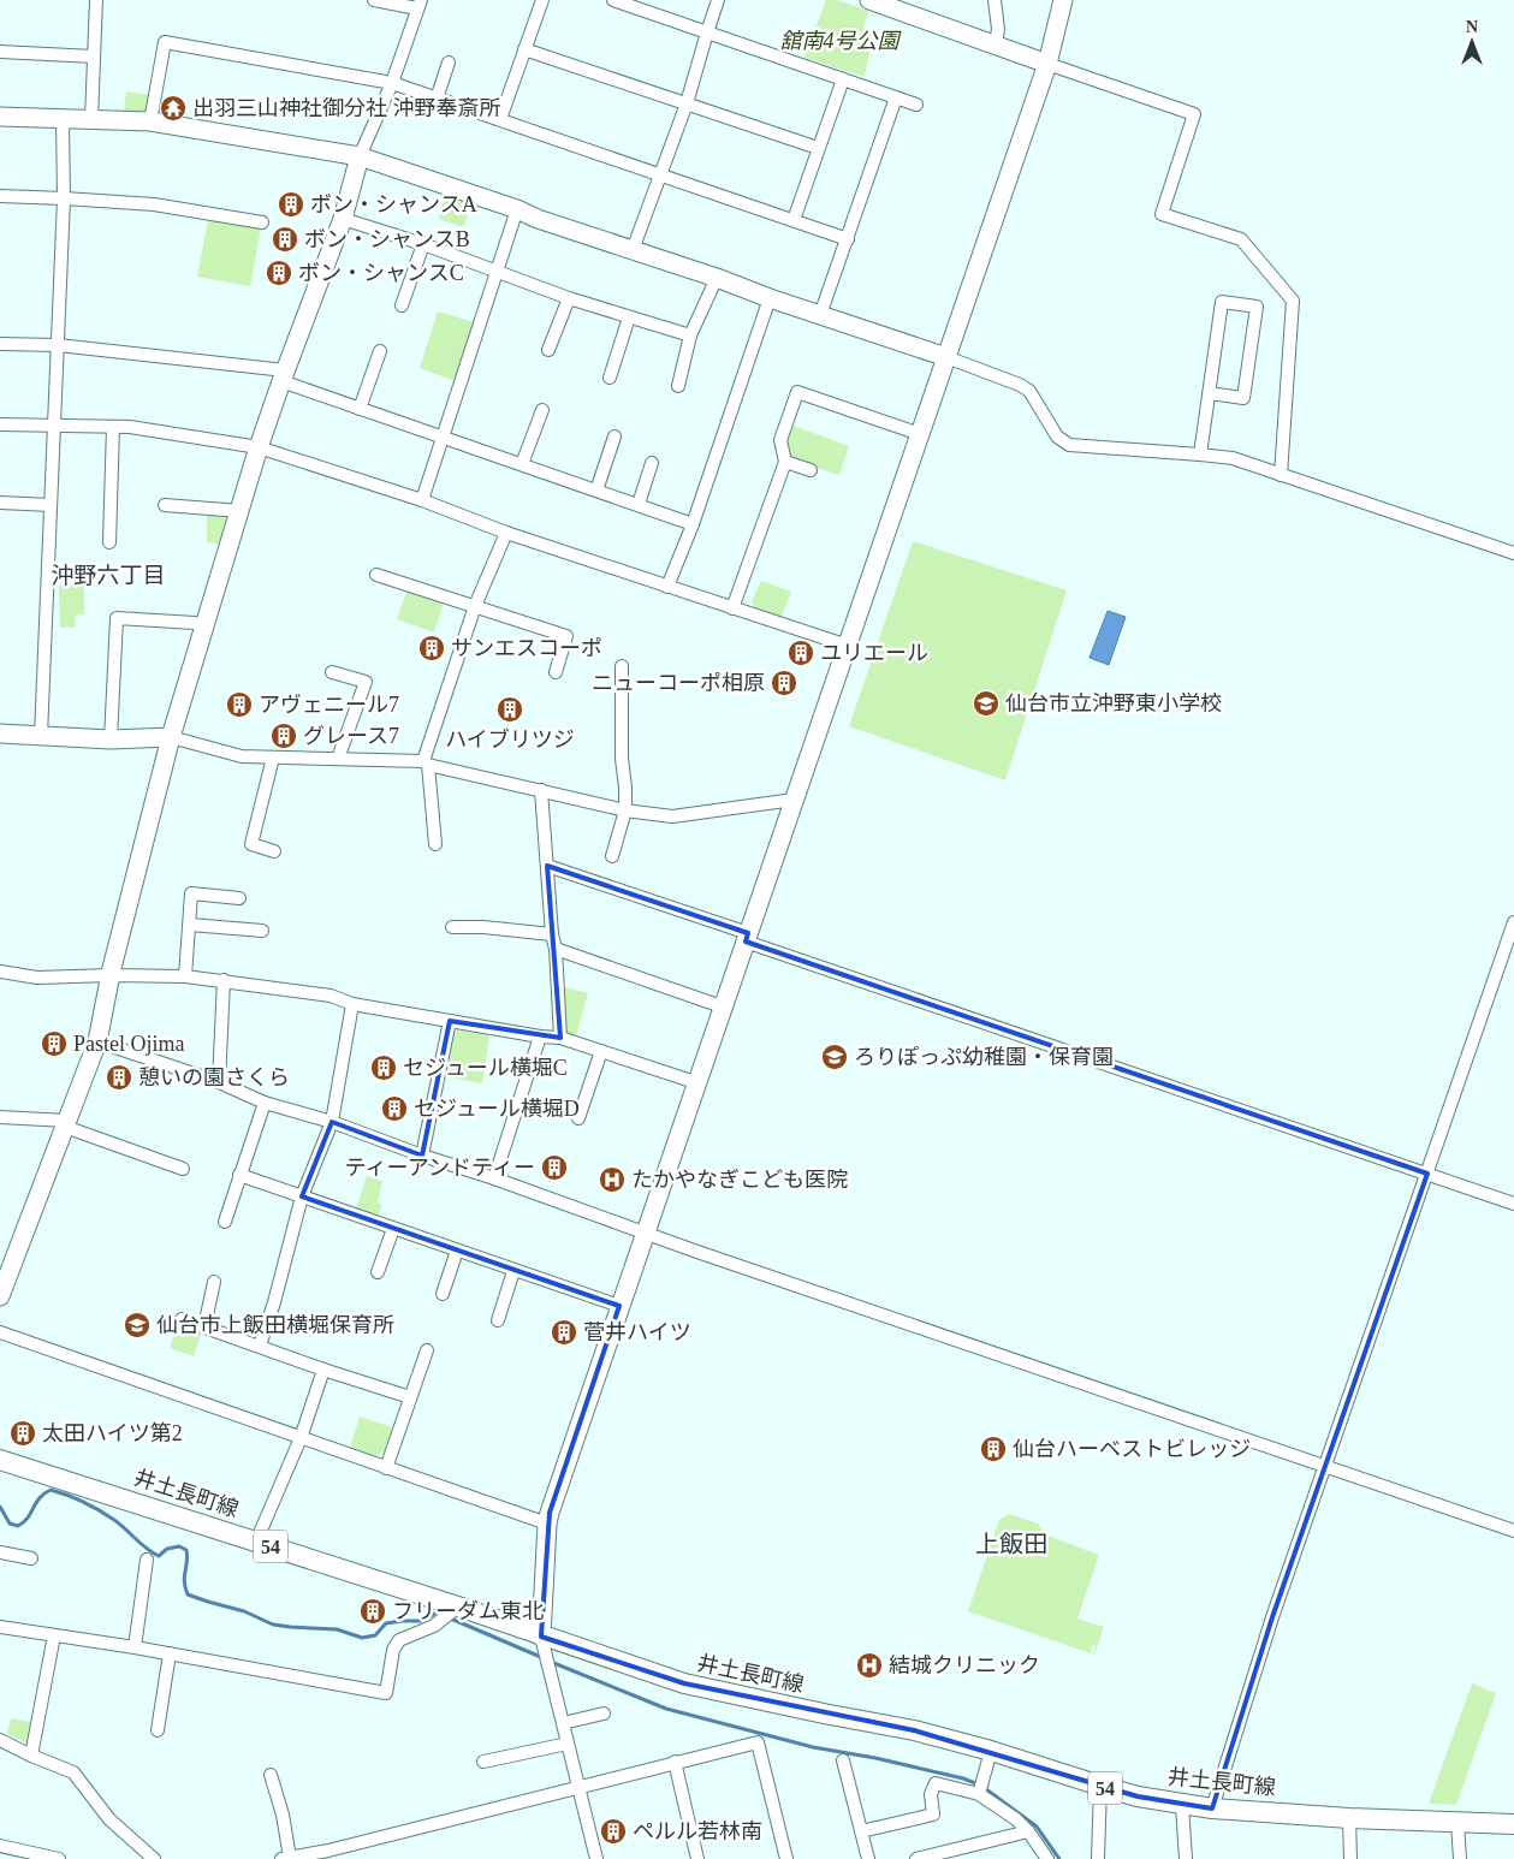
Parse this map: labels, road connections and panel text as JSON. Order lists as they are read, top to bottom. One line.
{"streets":{"main road":["井土長町線","54"]},"districts":["沖野六丁目","上飯田"],"parks":["舘南4号公園"],"places":{"temple":["出羽三山神社御分社 沖野奉斎所"],"building":["ボン・シャンスA","ボン・シャンスB","ボン・シャンスC","サンエスコーポ","ユリエール","ニューコーポ相原","アヴェニール7","ハイブリツジ","グレース7","Pastel Ojima","セジュール横堀C","憩いの園さくら","セジュール横堀D","ティーアンドティー","菅井ハイツ","太田ハイツ第2","仙台ハーベストビレッジ","フリーダム東北","ペルル若林南"],"school or university":["仙台市立沖野東小学校","ろりぽっぷ幼稚園・保育園","仙台市上飯田横堀保育所"],"hospital":["たかやなぎこども医院","結城クリニック"]},"north":"top"}
